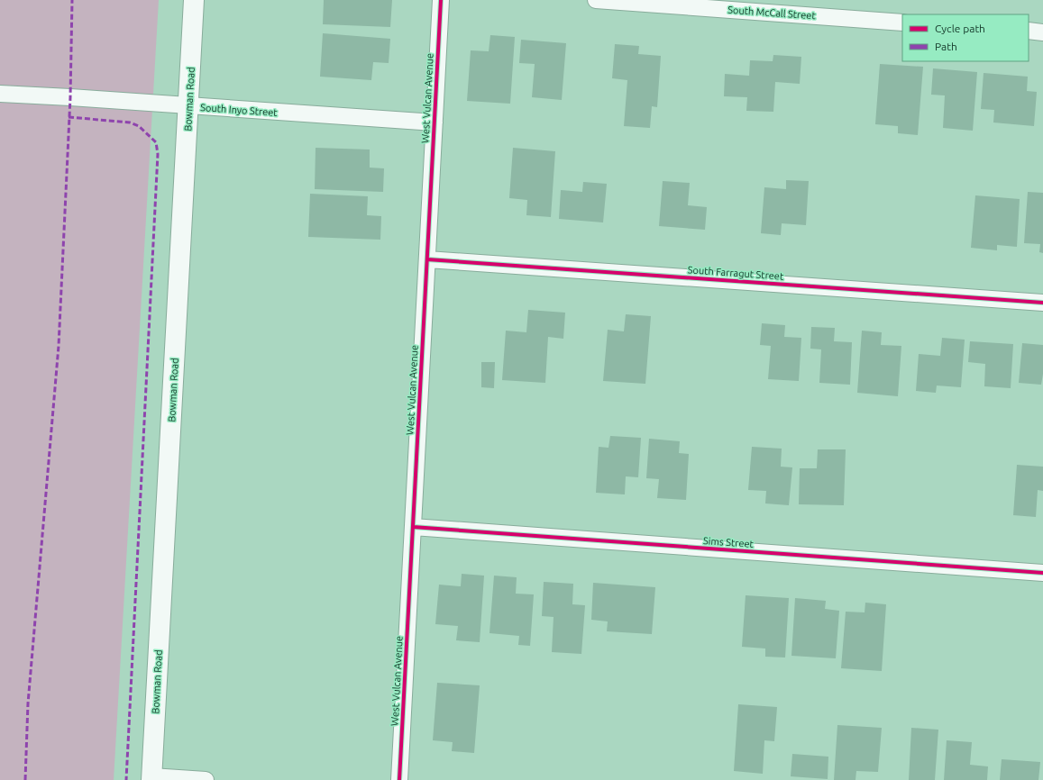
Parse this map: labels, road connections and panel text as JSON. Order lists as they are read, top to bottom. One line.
{"streets":{"main road":["Bowman Road"],"street":["South McCall Street","West Vulcan Avenue","South Inyo Street","South Farragut Street","Sims Street"]},"crossings":[["West Vulcan Avenue","South Inyo Street"],["West Vulcan Avenue","South Farragut Street"],["West Vulcan Avenue","Sims Street"],["Bowman Road","South Inyo Street"]],"legend":["Cycle path","Path"]}
